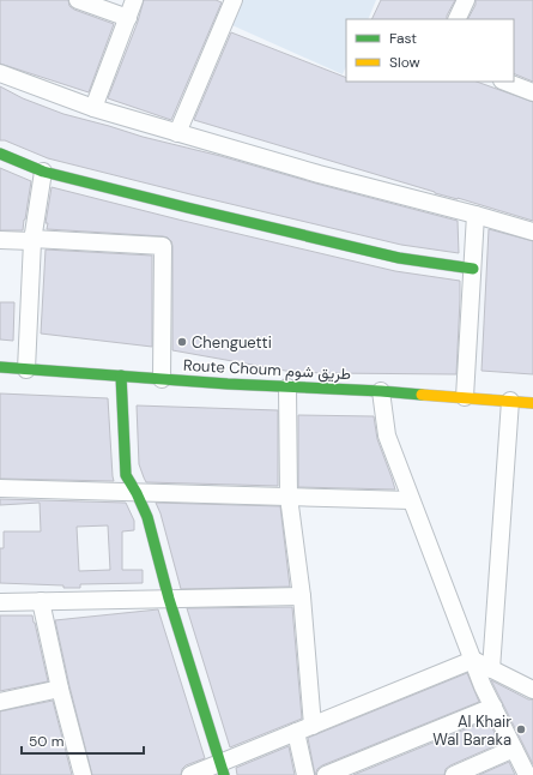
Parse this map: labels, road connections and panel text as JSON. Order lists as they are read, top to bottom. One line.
{"streets":{"main road":["Route Choum طريق شوم"]},"places":["Chenguetti","Al Khair Wal Baraka"],"legend":["Fast","Slow"],"scale_bar":"50 m"}
